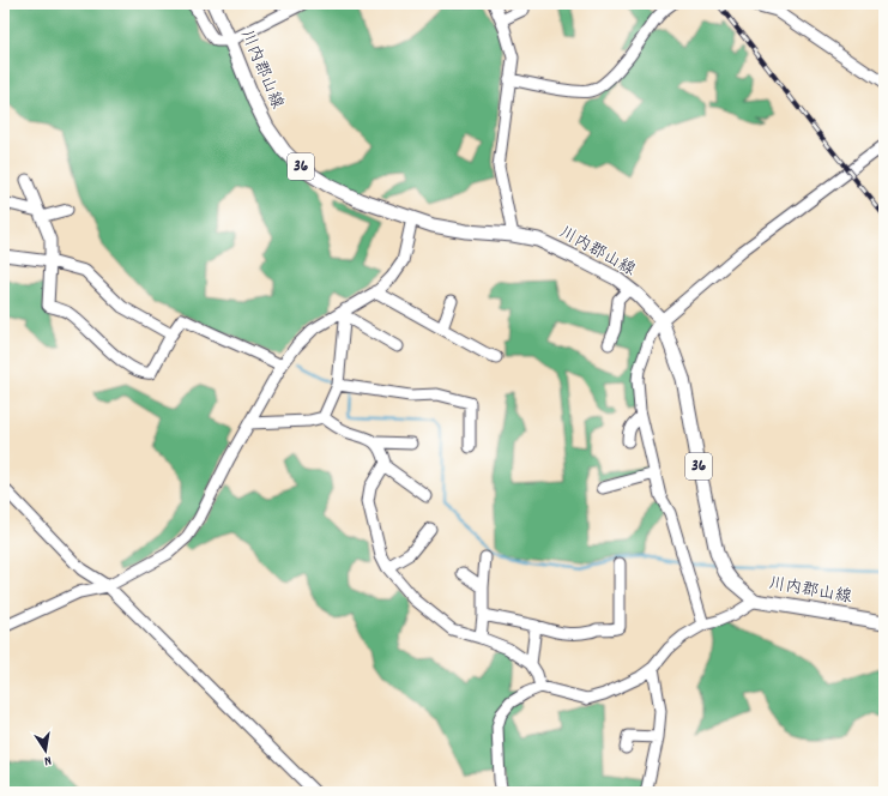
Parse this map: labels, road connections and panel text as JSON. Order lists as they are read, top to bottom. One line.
{"streets":{"main road":["川内郡山線","36"]},"north":"bottom"}
